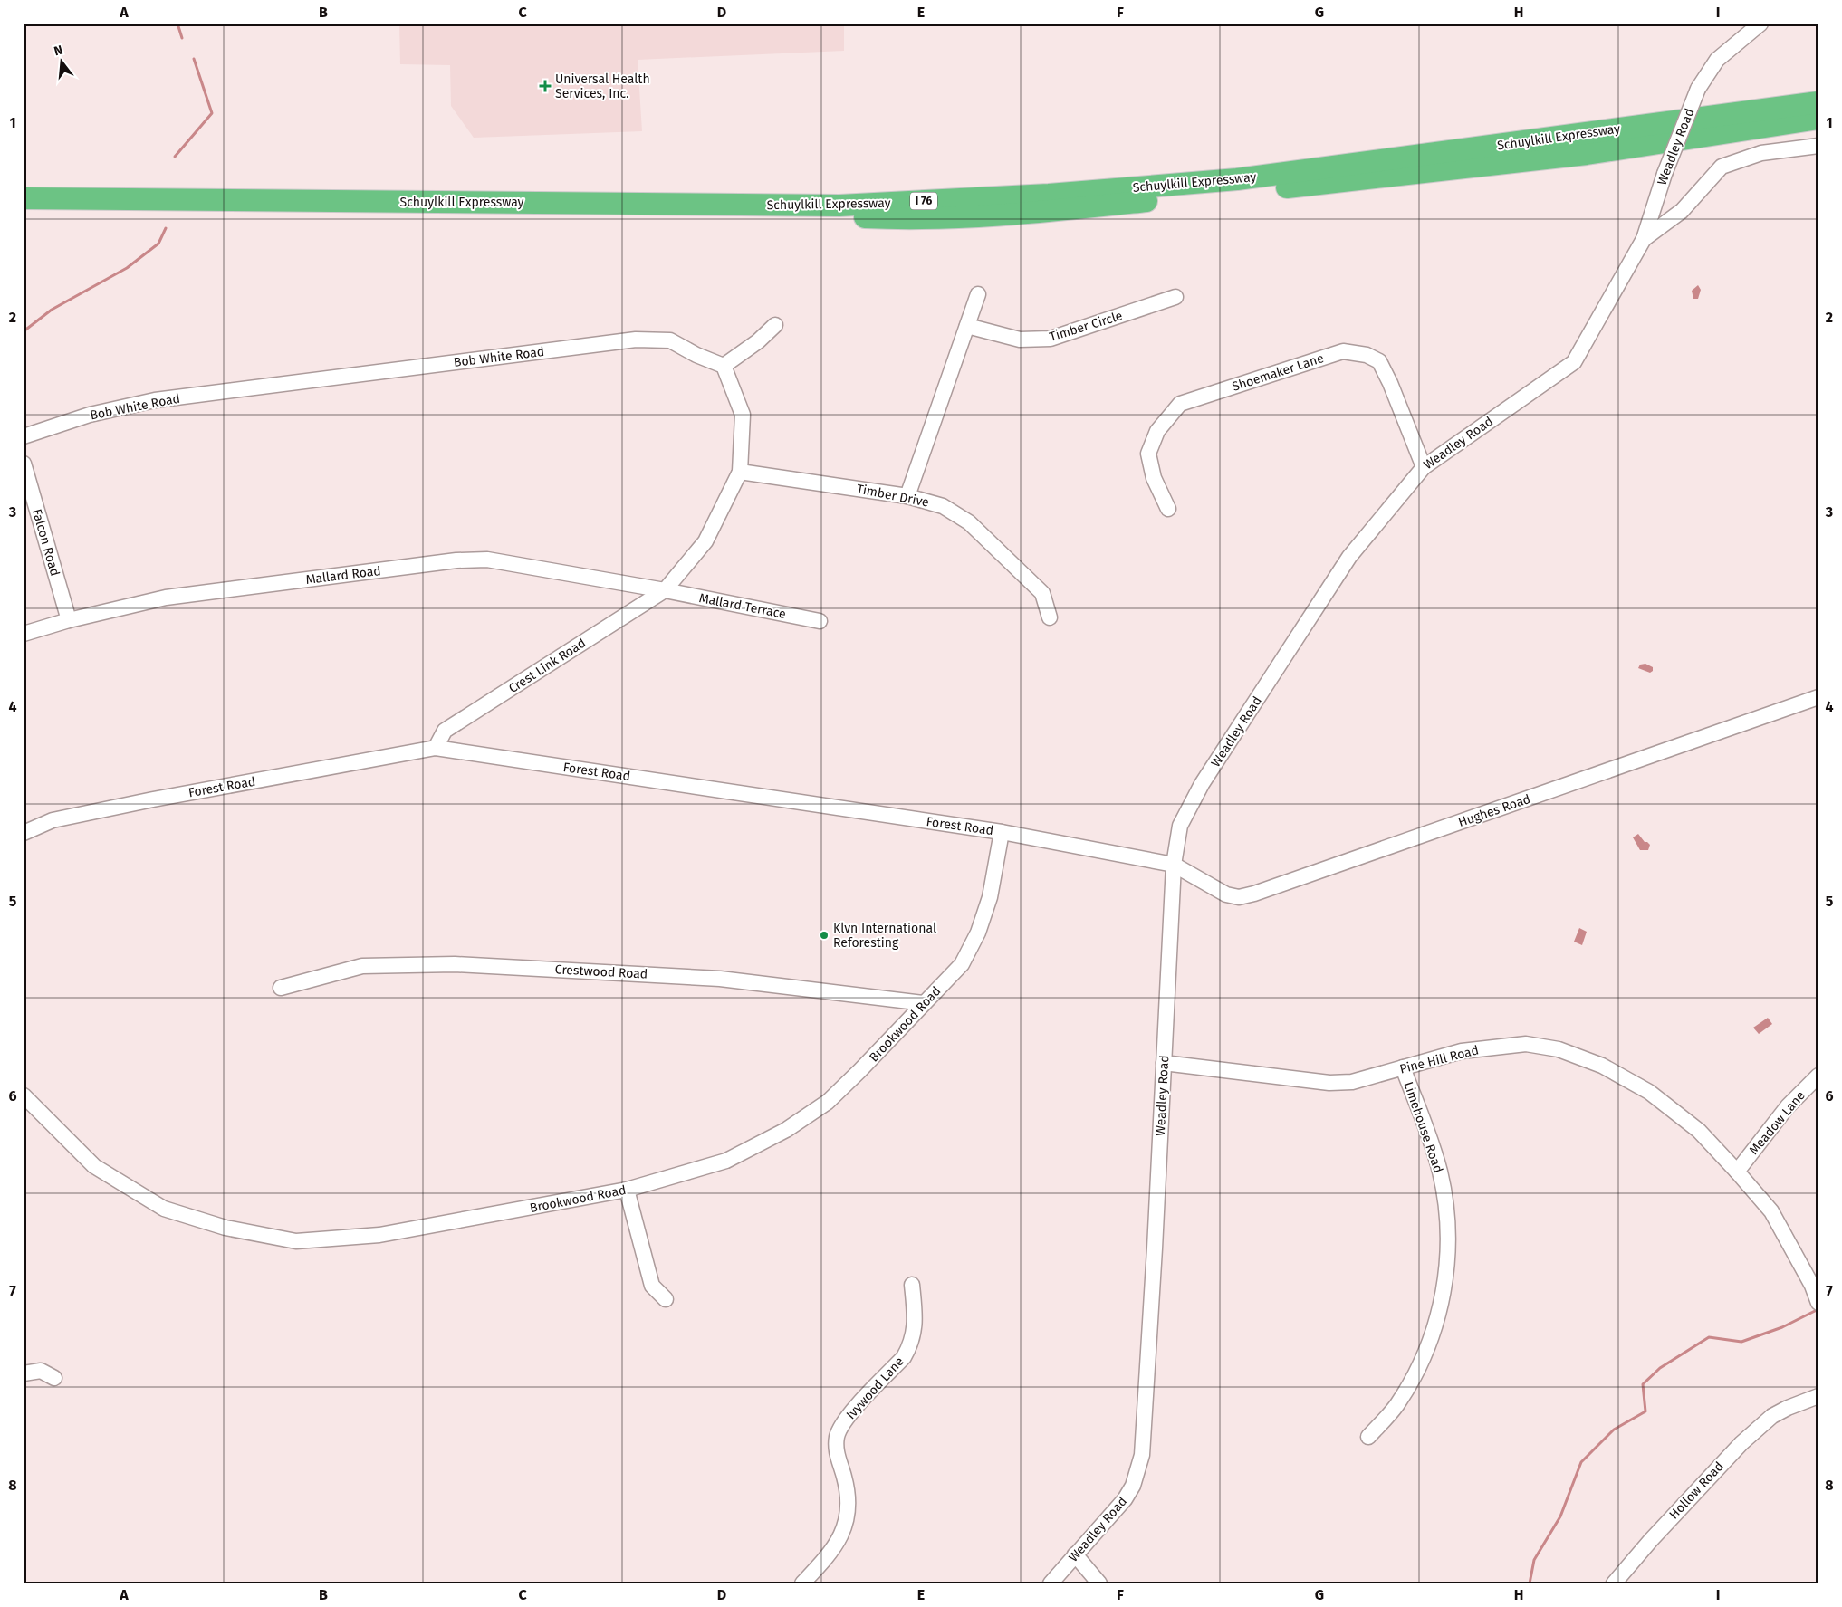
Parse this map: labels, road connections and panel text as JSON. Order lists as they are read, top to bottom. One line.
{"streets":{"highway":["Schuylkill Expressway","I 76"],"street":["Weadley Road","Timber Circle","Bob White Road","Shoemaker Lane","Timber Drive","Falcon Road","Mallard Road","Mallard Terrace","Crest Link Road","Forest Road","Hughes Road","Crestwood Road","Brookwood Road","Pine Hill Road","Meadow Lane","Limehouse Road","Ivywood Lane","Hollow Road"]},"crossings":[["Weadley Road","Shoemaker Lane"],["Weadley Road","Forest Road"],["Weadley Road","Hughes Road"],["Weadley Road","Pine Hill Road"],["Falcon Road","Mallard Road"],["Mallard Road","Mallard Terrace"],["Mallard Road","Crest Link Road"],["Mallard Terrace","Crest Link Road"],["Crest Link Road","Forest Road"],["Forest Road","Hughes Road"],["Forest Road","Brookwood Road"],["Crestwood Road","Brookwood Road"],["Pine Hill Road","Meadow Lane"],["Pine Hill Road","Limehouse Road"]],"places":{"health":["Universal Health Services, Inc."],"other":["Klvn International Reforesting"]},"north":"top","grid":{"columns":["A","B","C","D","E","F","G","H","I"],"rows":["1","2","3","4","5","6","7","8"]}}
